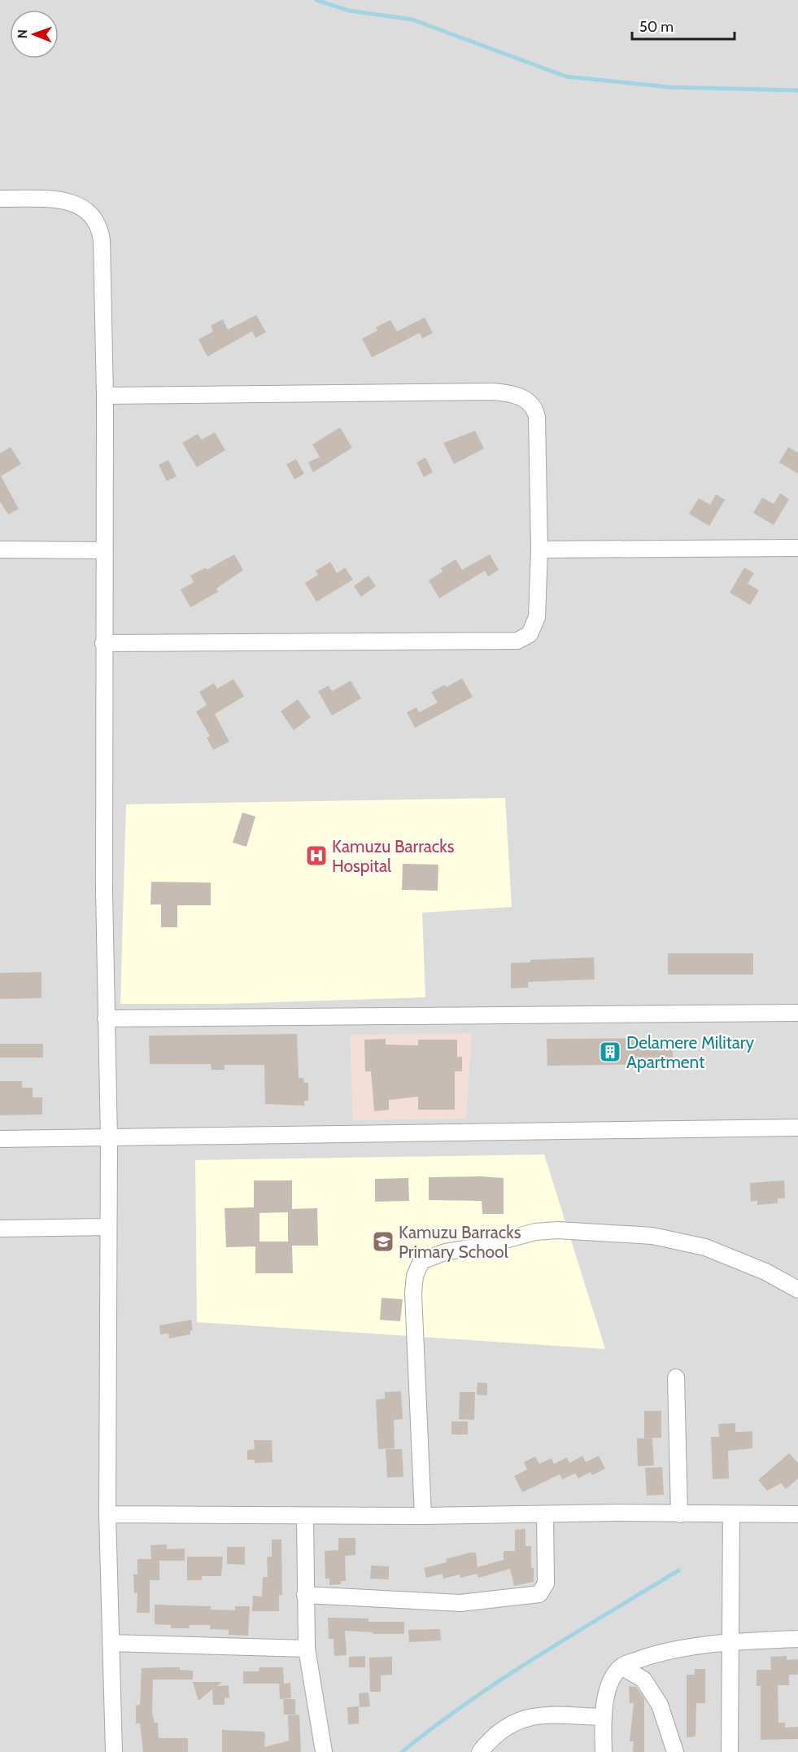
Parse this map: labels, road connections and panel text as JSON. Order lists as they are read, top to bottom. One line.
{"places":{"hospital":["Kamuzu Barracks Hospital"],"building":["Delamere Military Apartment"],"school or university":["Kamuzu Barracks Primary School"]},"scale_bar":"50 m","north":"left"}
